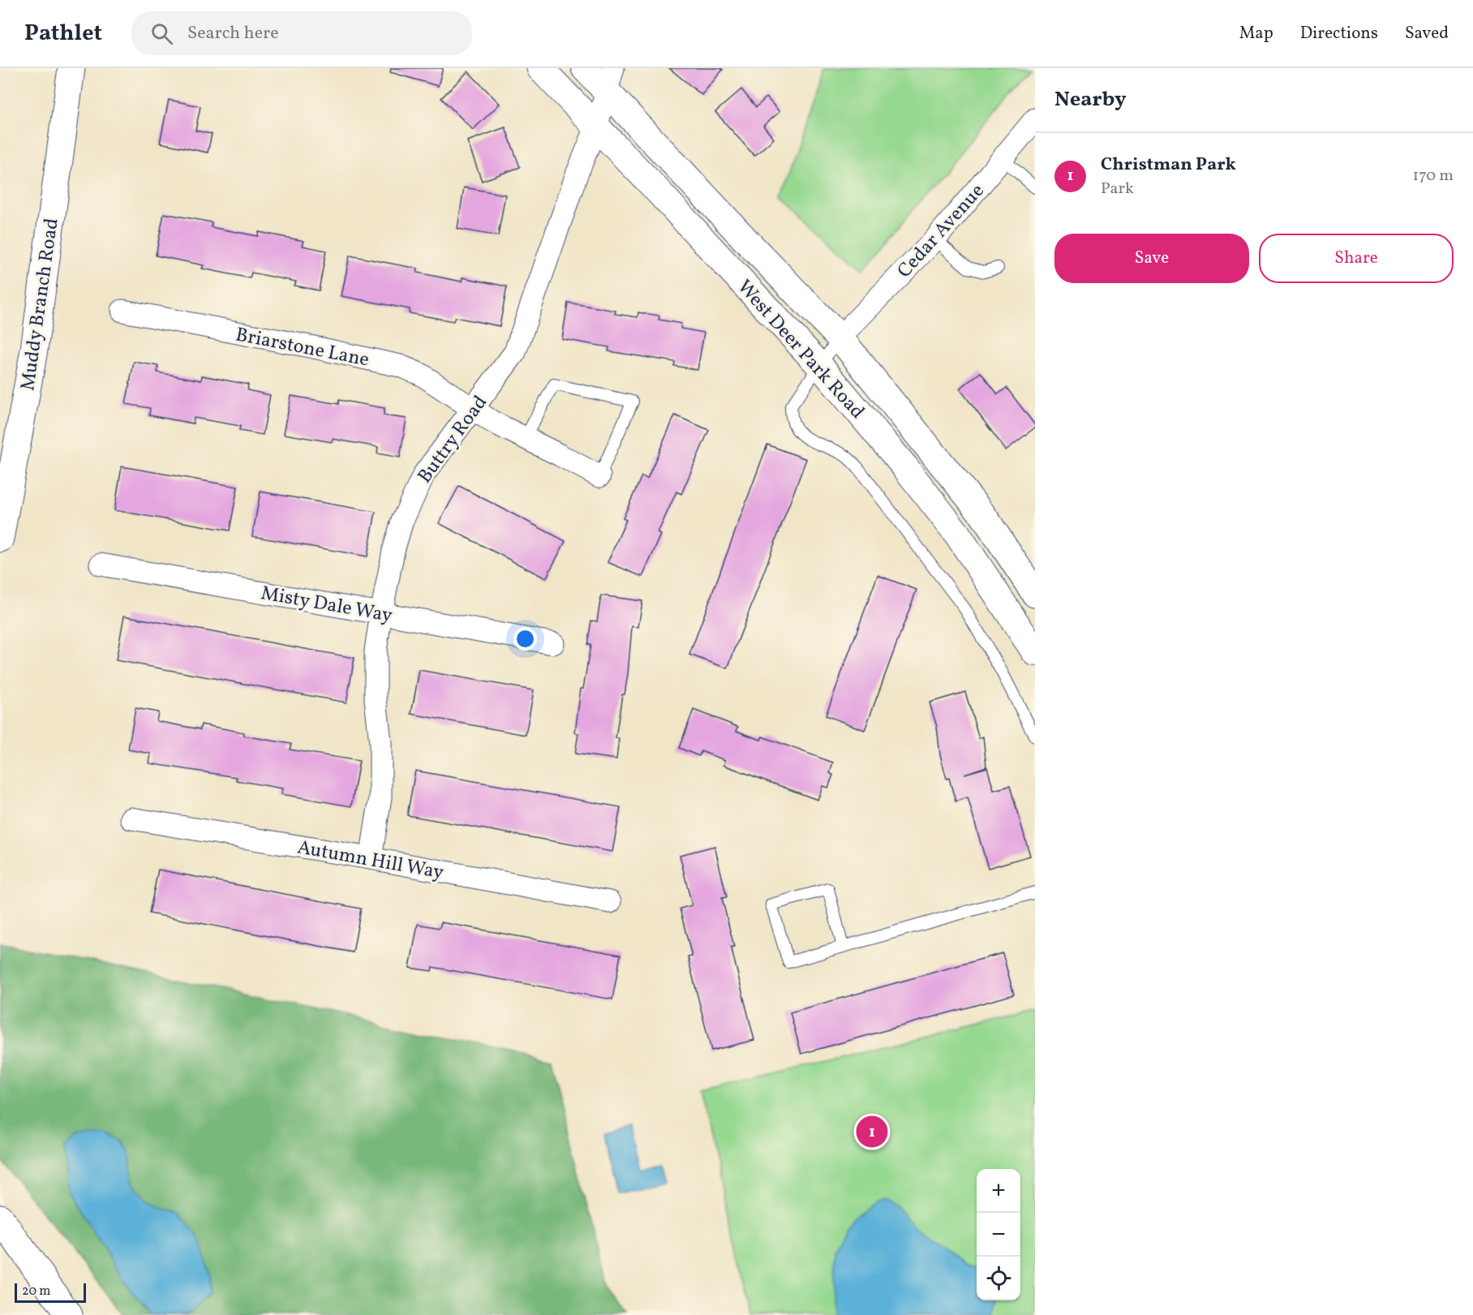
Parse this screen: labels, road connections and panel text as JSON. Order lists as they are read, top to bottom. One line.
{"streets":{"main road":["Muddy Branch Road","West Deer Park Road"],"street":["Cedar Avenue","Briarstone Lane","Buttry Road","Misty Dale Way","Autumn Hill Way"]},"crossings":[["Cedar Avenue","West Deer Park Road"],["Briarstone Lane","Buttry Road"],["West Deer Park Road","Buttry Road"],["Buttry Road","Misty Dale Way"],["Buttry Road","Autumn Hill Way"]],"scale_bar":"20 m","page":{"header":"Pathlet","search":"Search here","nav":["Map","Directions","Saved"],"heading":"Nearby","list":[{"mark":"1","name":"Christman Park","note":"Park","value":"170 m"}],"buttons":["Save","Share"],"pins":"1","map_buttons":["+","−"],"scale":"20 m"}}
